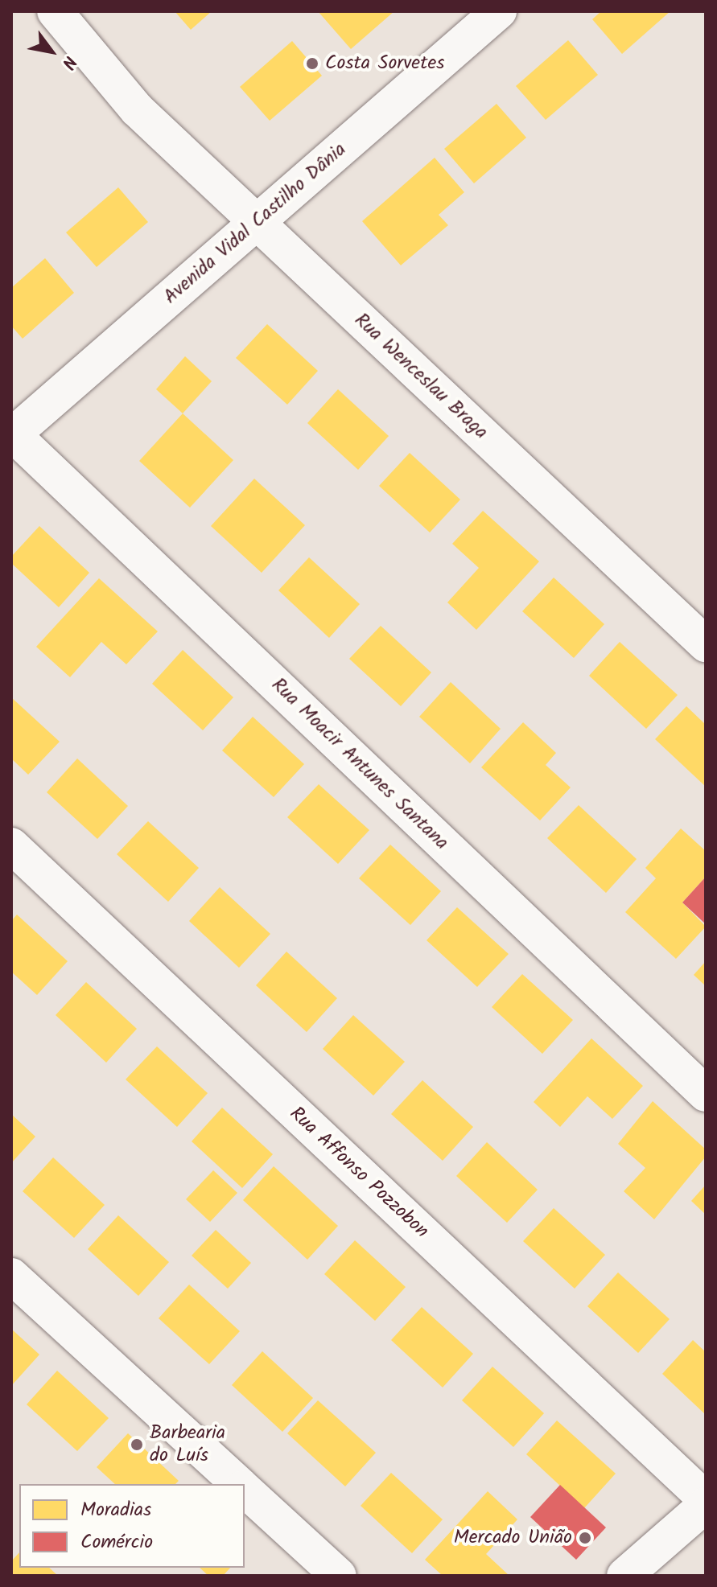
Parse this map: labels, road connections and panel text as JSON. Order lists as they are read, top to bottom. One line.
{"streets":{"street":["Avenida Vidal Castilho Dânia","Rua Wenceslau Braga","Rua Moacir Antunes Santana","Rua Affonso Pozzobon"]},"crossings":[["Avenida Vidal Castilho Dânia","Rua Wenceslau Braga"],["Avenida Vidal Castilho Dânia","Rua Moacir Antunes Santana"]],"places":["Costa Sorvetes","Barbearia do Luís","Mercado União"],"legend":["Moradias","Comércio"],"north":"bottom right"}
